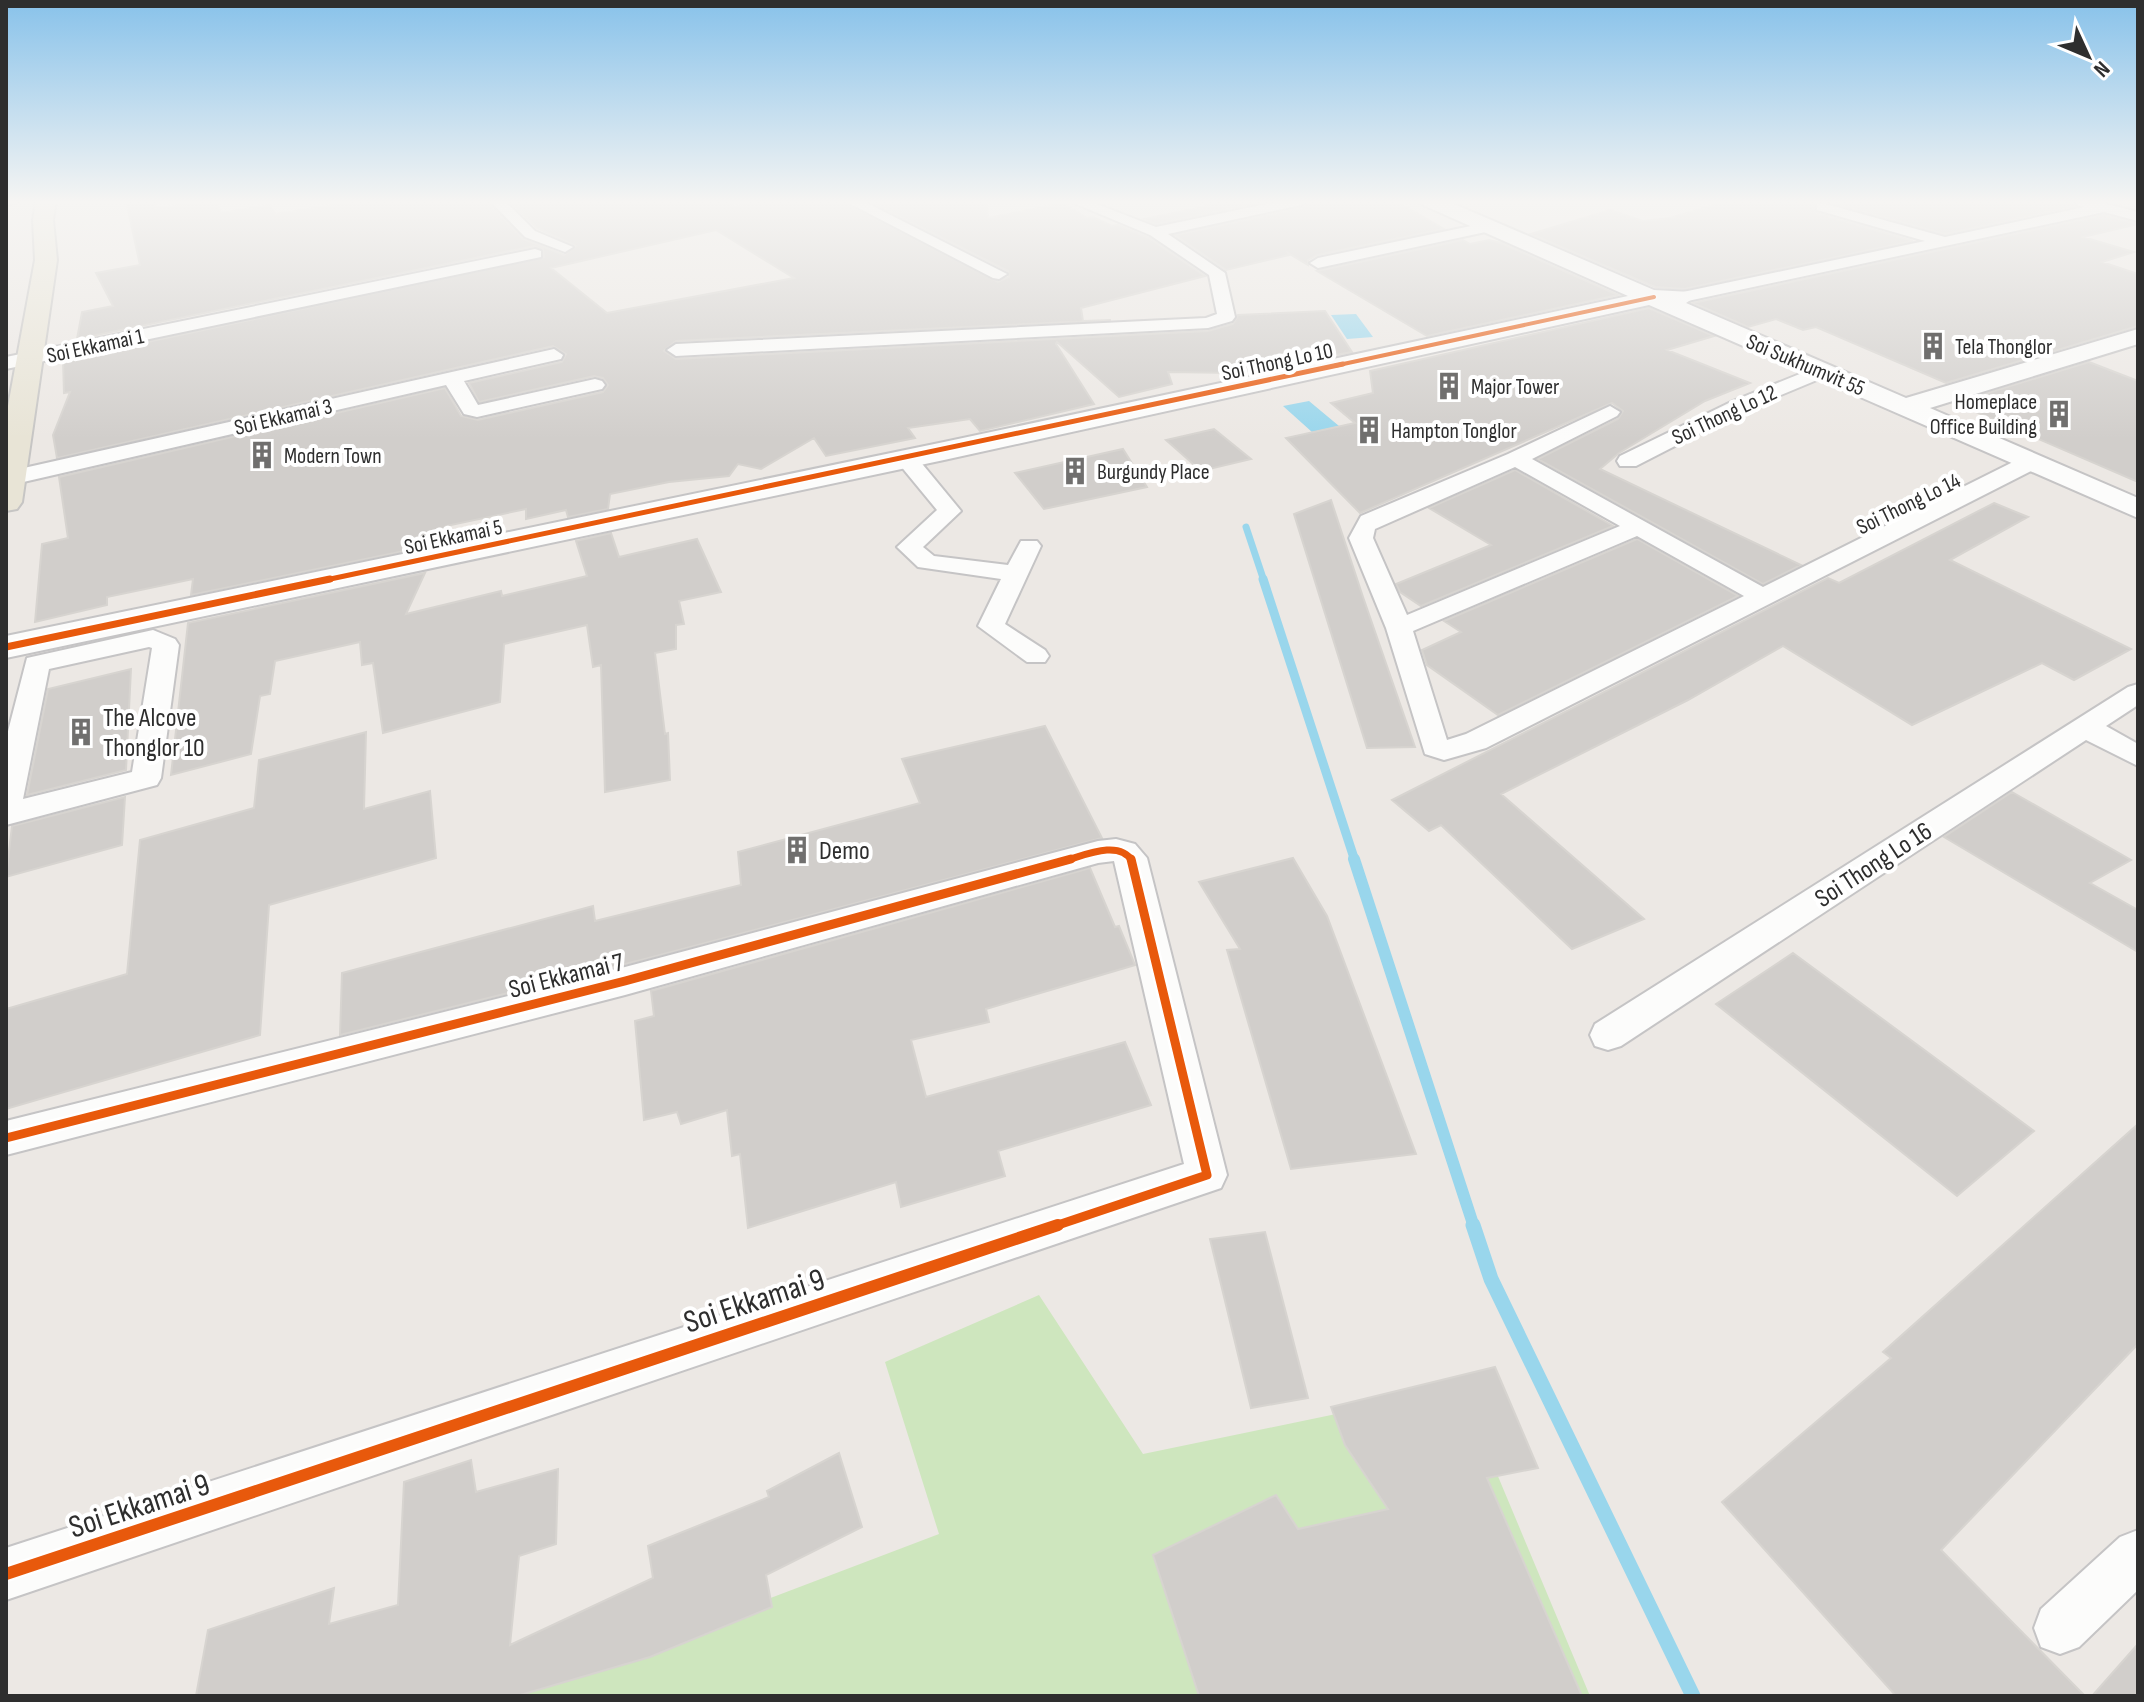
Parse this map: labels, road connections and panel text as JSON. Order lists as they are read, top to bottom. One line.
{"streets":{"street":["Soi Ekkamai 1","Soi Thong Lo 10","Soi Sukhumvit 55","Soi Thong Lo 12","Soi Ekkamai 3","Soi Thong Lo 14","Soi Ekkamai 5","Soi Thong Lo 16","Soi Ekkamai 7","Soi Ekkamai 9"]},"crossings":[["Soi Thong Lo 10","Soi Sukhumvit 55"],["Soi Thong Lo 10","Soi Ekkamai 5"],["Soi Sukhumvit 55","Soi Thong Lo 12"],["Soi Sukhumvit 55","Soi Thong Lo 14"],["Soi Ekkamai 7","Soi Ekkamai 9"]],"places":{"building":["Tela Thonglor","Major Tower","Homeplace Office Building","Hampton Tonglor","Modern Town","Burgundy Place","The Alcove Thonglor 10","Demo"]},"north":"bottom right"}
